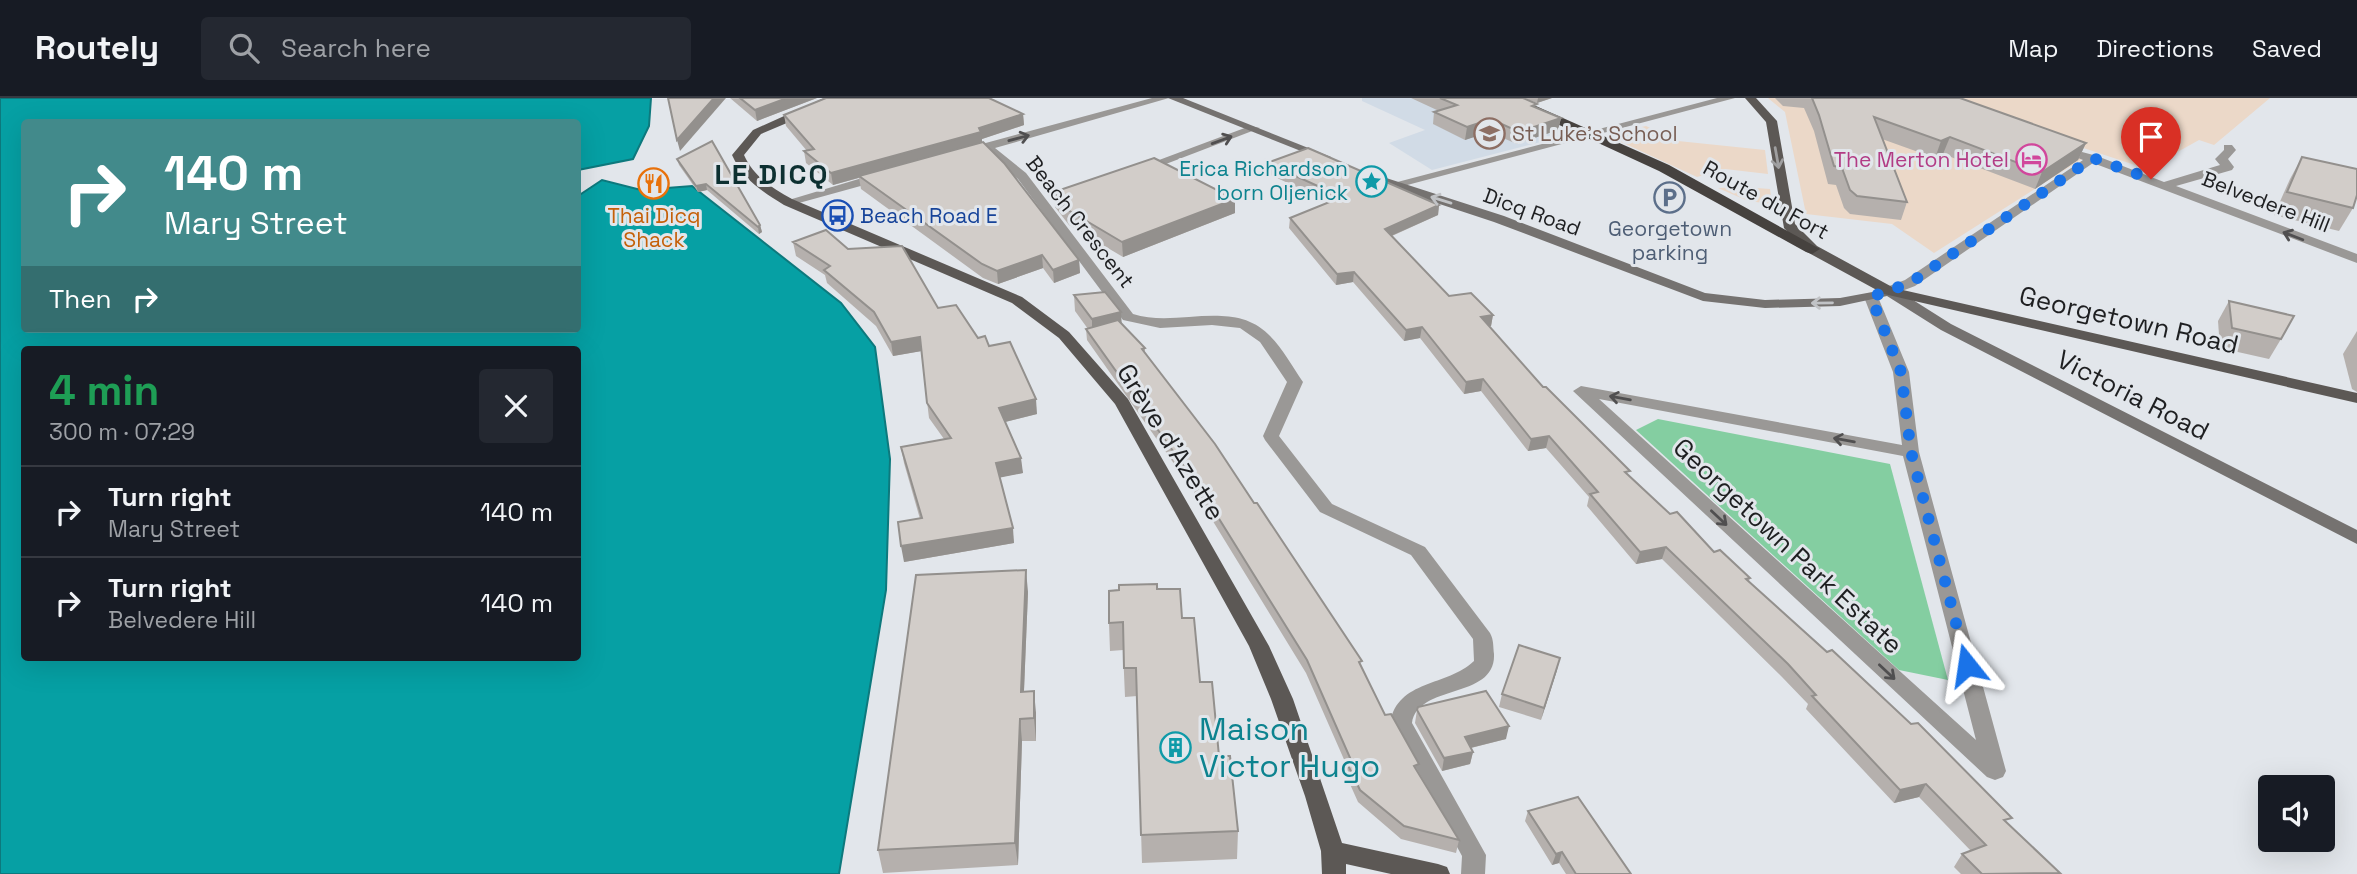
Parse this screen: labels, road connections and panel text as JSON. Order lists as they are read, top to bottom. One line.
{"streets":{"highway":["Route du Fort"],"main road":["Dicq Road","Georgetown Road","Victoria Road","Grève d'Azette"],"street":["Belvedere Hill","Beach Crescent","Georgetown Park Estate"]},"crossings":[["Route du Fort","Dicq Road"],["Route du Fort","Georgetown Road"],["Route du Fort","Victoria Road"],["Dicq Road","Georgetown Road"],["Dicq Road","Victoria Road"],["Dicq Road","Georgetown Park Estate"],["Georgetown Road","Victoria Road"]],"one_way":["Belvedere Hill","Dicq Road"],"districts":["LE DICQ"],"places":{"school or university":["St Luke's School"],"hotel":["The Merton Hotel"],"place":["Erica Richardson born Oljenick"],"restaurant":["Thai Dicq Shack"],"parking":["Georgetown parking"],"bus stop":["Beach Road E"],"building":["Maison Victor Hugo"]},"page":{"header":"Routely","search":"Search here","nav":["Map","Directions","Saved"],"turn":["140 m","Mary Street"],"then":"Then","heading":["4 min","300 m · 07:29"],"list":[{"name":"Turn right","note":"Mary Street","value":"140 m"},{"name":"Turn right","note":"Belvedere Hill","value":"140 m"}]}}
